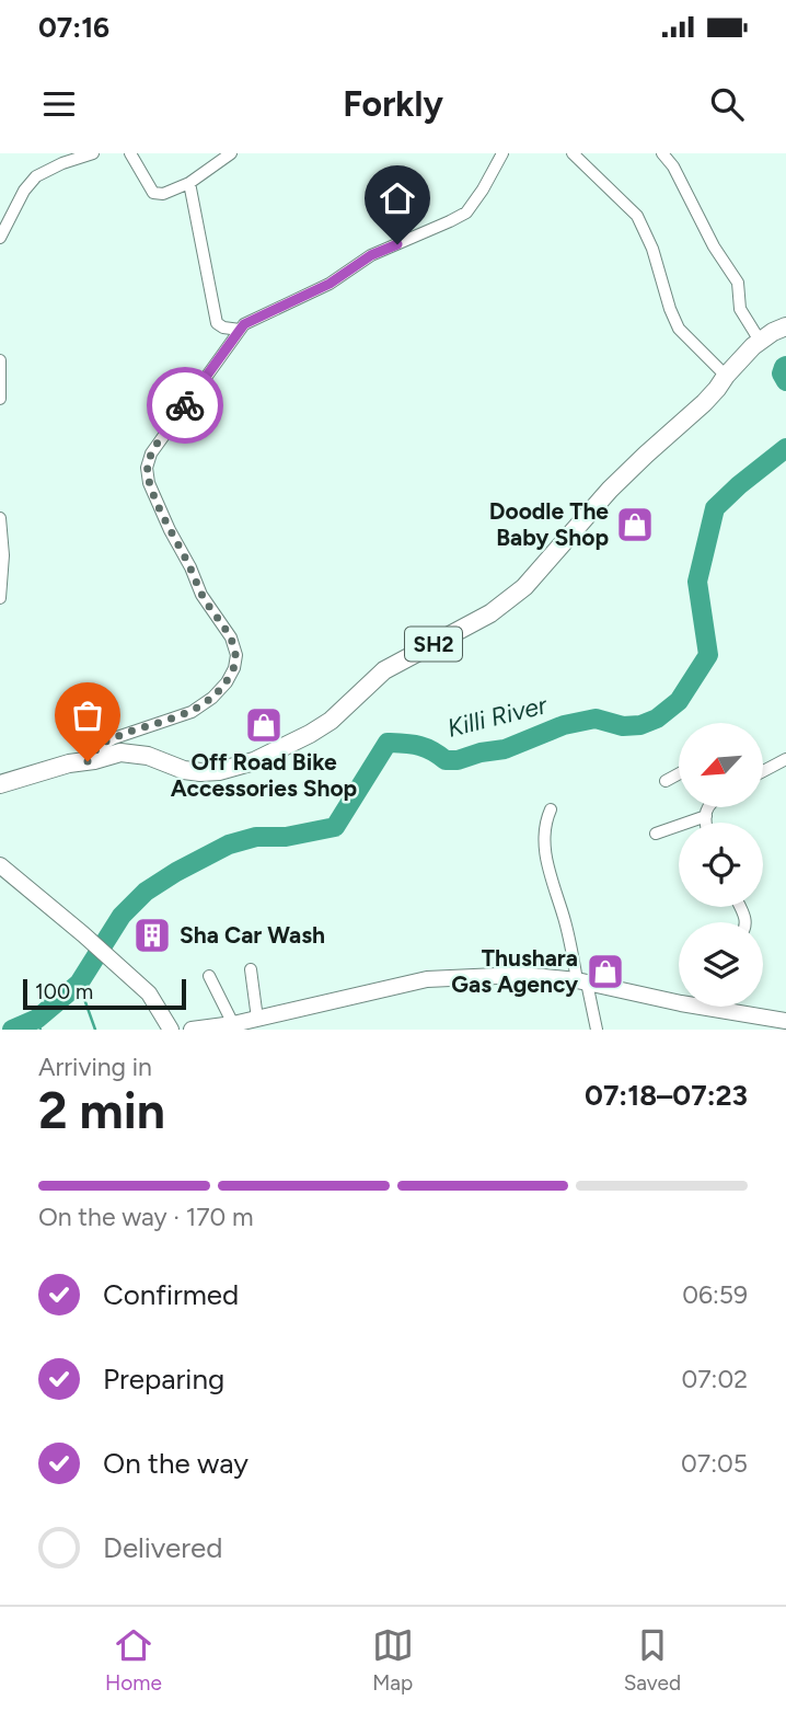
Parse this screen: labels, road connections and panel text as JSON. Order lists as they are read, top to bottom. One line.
{"streets":{"main road":["SH2"]},"water":["Killi River"],"places":{"shop":["Doodle The Baby Shop","Off Road Bike Accessories Shop","Thushara Gas Agency"],"building":["Sha Car Wash"]},"scale_bar":"100 m","north":"bottom left","page":{"status":"07:16","header":"Forkly","scale":"100 m","heading":["2 min","Arriving in","07:18–07:23"],"bar":"On the way · 170 m","list":[["Confirmed","06:59"],["Preparing","07:02"],["On the way","07:05"],"Delivered"],"tabs":["Home","Map","Saved"]}}
